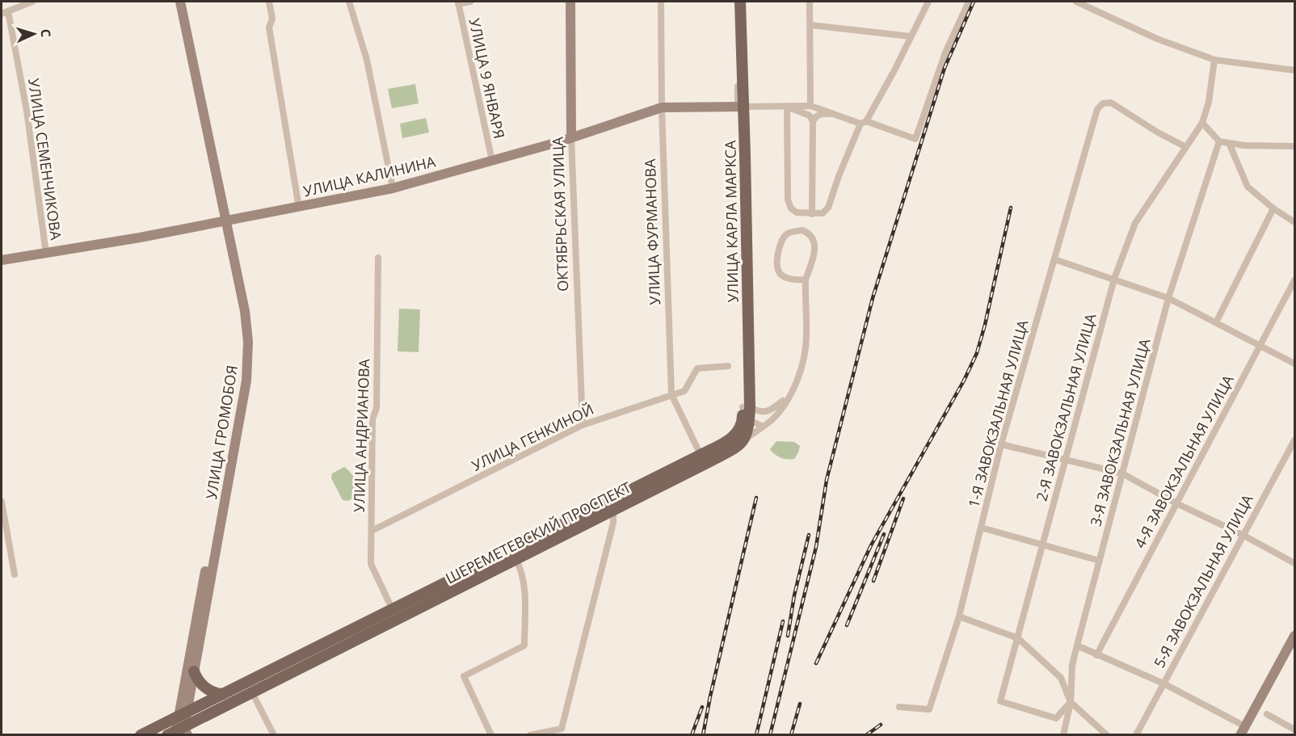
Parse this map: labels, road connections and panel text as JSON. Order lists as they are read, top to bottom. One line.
{"streets":{"main road":["УЛИЦА КАЛИНИНА","ОКТЯБРЬСКАЯ УЛИЦА","УЛИЦА КАРЛА МАРКСА","УЛИЦА ГРОМОБОЯ","ШЕРЕМЕТЕВСКИЙ ПРОСПЕКТ"],"street":["УЛИЦА 9 ЯНВАРЯ","УЛИЦА СЕМЕНЧИКОВА","УЛИЦА ФУРМАНОВА","2-Я ЗАВОКЗАЛЬНАЯ УЛИЦА","1-Я ЗАВОКЗАЛЬНАЯ УЛИЦА","3-Я ЗАВОКЗАЛЬНАЯ УЛИЦА","УЛИЦА АНДРИАНОВА","УЛИЦА ГЕНКИНОЙ","4-Я ЗАВОКЗАЛЬНАЯ УЛИЦА","5-Я ЗАВОКЗАЛЬНАЯ УЛИЦА"]},"crossings":[["УЛИЦА 9 ЯНВАРЯ","УЛИЦА КАЛИНИНА"],["УЛИЦА СЕМЕНЧИКОВА","УЛИЦА КАЛИНИНА"],["УЛИЦА КАЛИНИНА","ОКТЯБРЬСКАЯ УЛИЦА"],["УЛИЦА КАЛИНИНА","УЛИЦА КАРЛА МАРКСА"],["УЛИЦА КАЛИНИНА","УЛИЦА ФУРМАНОВА"],["УЛИЦА КАЛИНИНА","УЛИЦА ГРОМОБОЯ"],["ОКТЯБРЬСКАЯ УЛИЦА","УЛИЦА ГЕНКИНОЙ"],["УЛИЦА КАРЛА МАРКСА","ШЕРЕМЕТЕВСКИЙ ПРОСПЕКТ"],["УЛИЦА ФУРМАНОВА","УЛИЦА ГЕНКИНОЙ"],["УЛИЦА ФУРМАНОВА","ШЕРЕМЕТЕВСКИЙ ПРОСПЕКТ"],["2-Я ЗАВОКЗАЛЬНАЯ УЛИЦА","1-Я ЗАВОКЗАЛЬНАЯ УЛИЦА"],["2-Я ЗАВОКЗАЛЬНАЯ УЛИЦА","3-Я ЗАВОКЗАЛЬНАЯ УЛИЦА"],["УЛИЦА ГРОМОБОЯ","ШЕРЕМЕТЕВСКИЙ ПРОСПЕКТ"],["УЛИЦА АНДРИАНОВА","УЛИЦА ГЕНКИНОЙ"],["УЛИЦА АНДРИАНОВА","ШЕРЕМЕТЕВСКИЙ ПРОСПЕКТ"]],"north":"right"}
